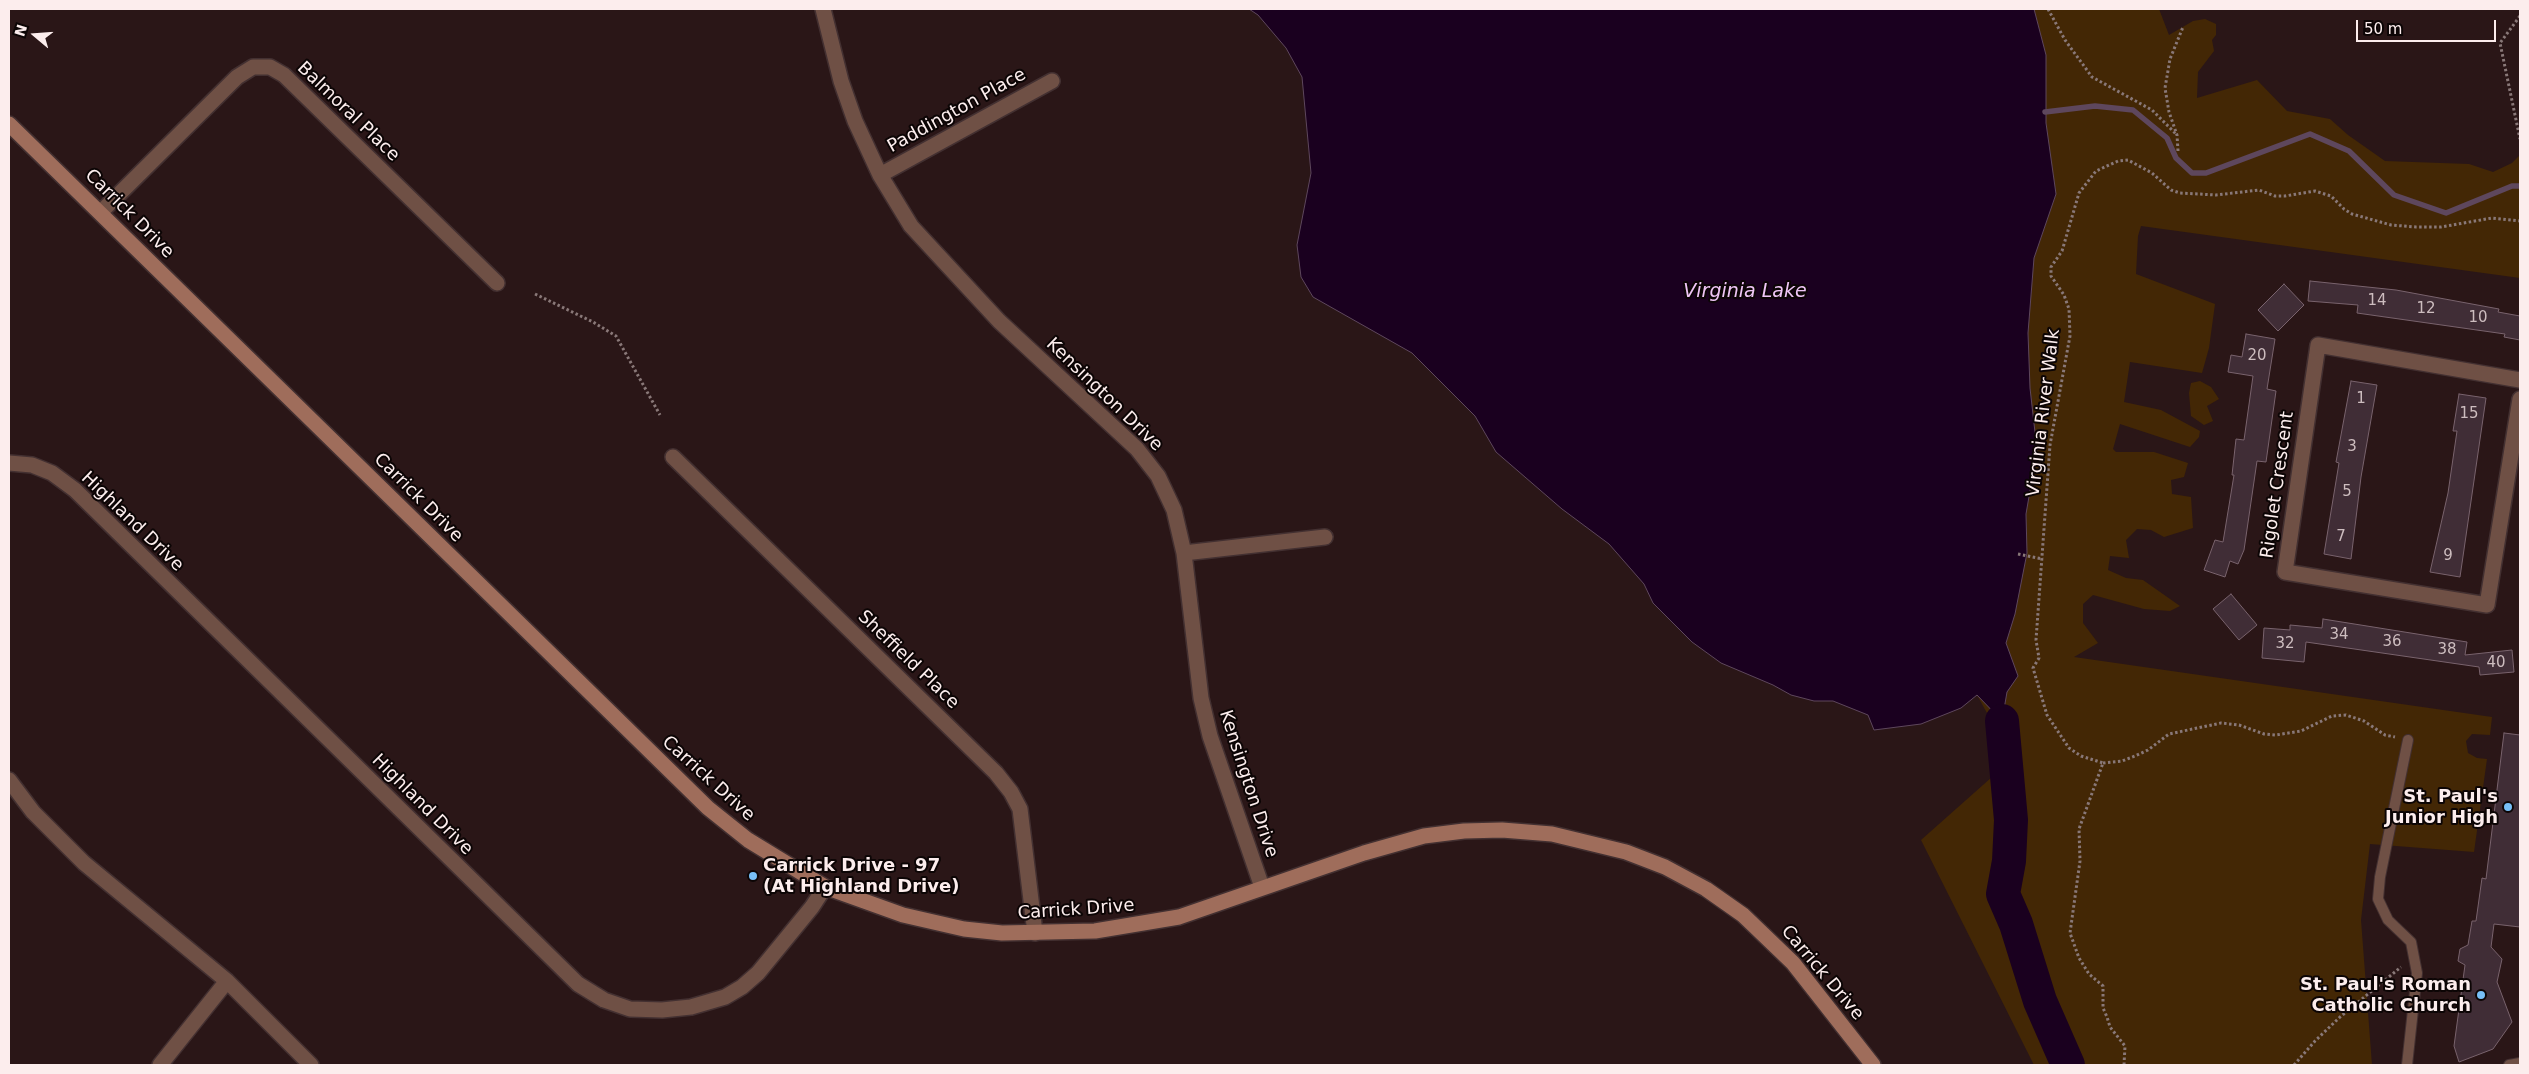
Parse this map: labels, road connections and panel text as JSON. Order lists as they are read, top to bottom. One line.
{"streets":{"street":["Paddington Place","Balmoral Place","Carrick Drive","Kensington Drive","Rigolet Crescent","Highland Drive","Sheffield Place"],"path":["Virginia River Walk"]},"crossings":[["Paddington Place","Kensington Drive"],["Balmoral Place","Carrick Drive"],["Carrick Drive","Kensington Drive"],["Carrick Drive","Highland Drive"],["Carrick Drive","Sheffield Place"]],"water":["Virginia Lake"],"places":["St. Paul's Junior High","Carrick Drive - 97 (At Highland Drive)","St. Paul's Roman Catholic Church"],"house_numbers":["14","12","10","20","1","15","3","5","7","9","34","36","32","38","40"],"scale_bar":"50 m","north":"left"}
